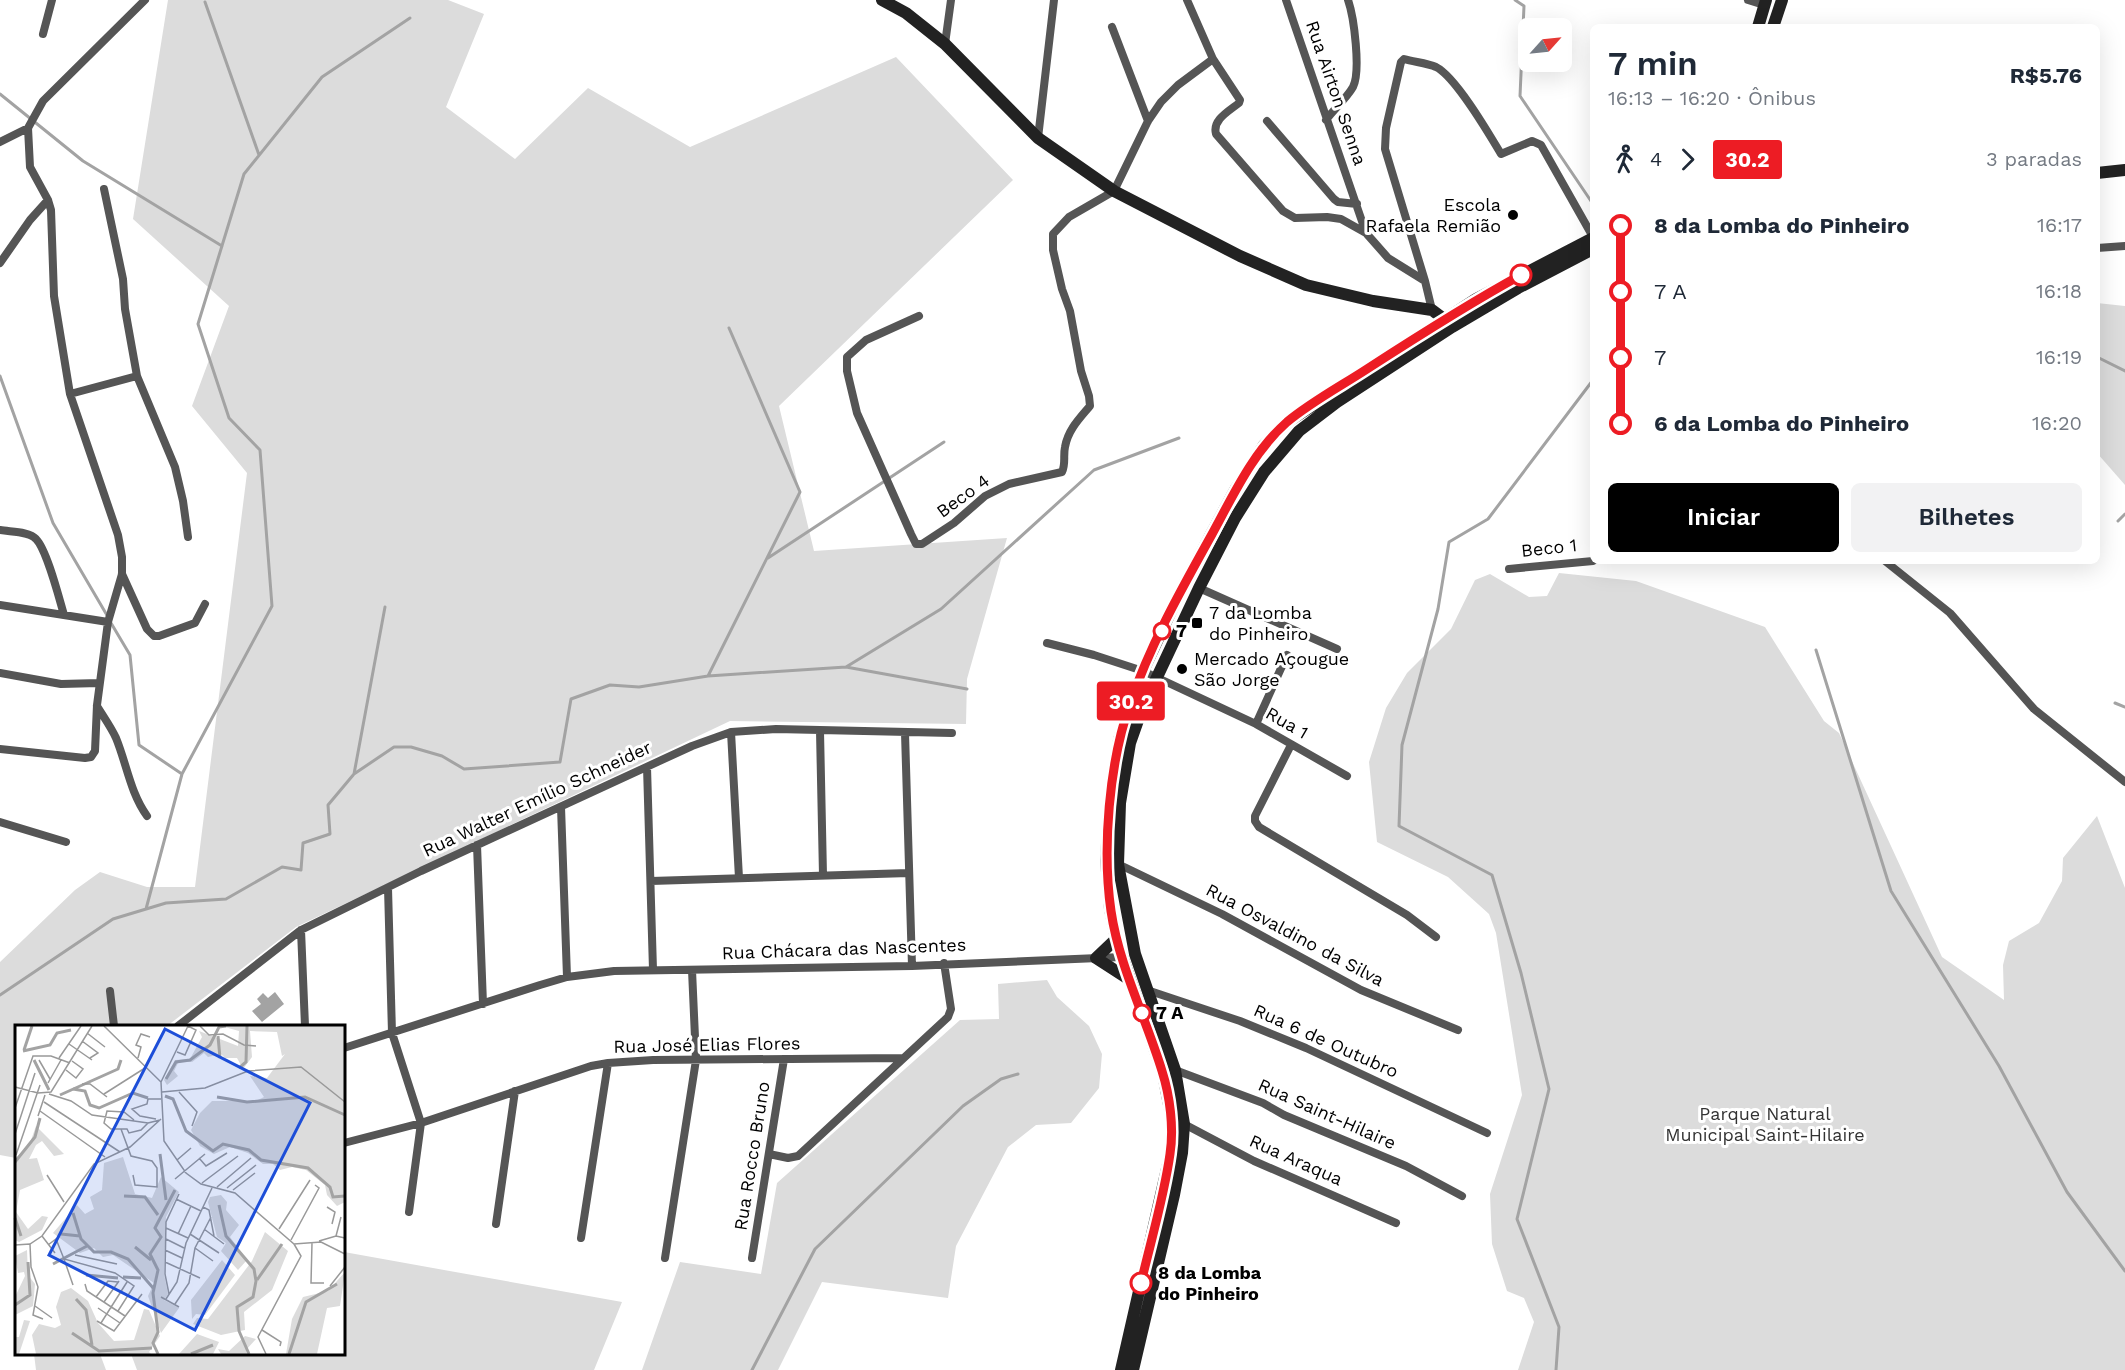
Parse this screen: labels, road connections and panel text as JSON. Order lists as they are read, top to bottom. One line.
{"streets":{"street":["Rua Airton Senna","Beco 4","Beco 1","Rua 1","Rua Walter Emílio Schneider","Rua Osvaldino da Silva","Rua Chácara das Nascentes","Rua 6 de Outubro","Rua José Elias Flores","Rua Saint-Hilaire","Rua Rocco Bruno","Rua Araqua"]},"crossings":[["Rua José Elias Flores","Rua Rocco Bruno"]],"parks":["Parque Natural Municipal Saint-Hilaire"],"places":{"other":["Escola Rafaela Remião","7","Mercado Açougue São Jorge","7 A","8 da Lomba do Pinheiro"],"transit":["7 da Lomba do Pinheiro"]},"lines":["bus line 30.2"],"north":"top right","page":{"on_map":"30.2","heading":["7 min","16:13 – 16:20 · Ônibus","R$5.76"],"legs":["4","30.2","3 paradas"],"list":[{"name":"8 da Lomba do Pinheiro","value":"16:17"},{"name":"7 A","value":"16:18"},{"name":"7","value":"16:19"},{"name":"6 da Lomba do Pinheiro","value":"16:20"}],"buttons":["Iniciar","Bilhetes"]}}
